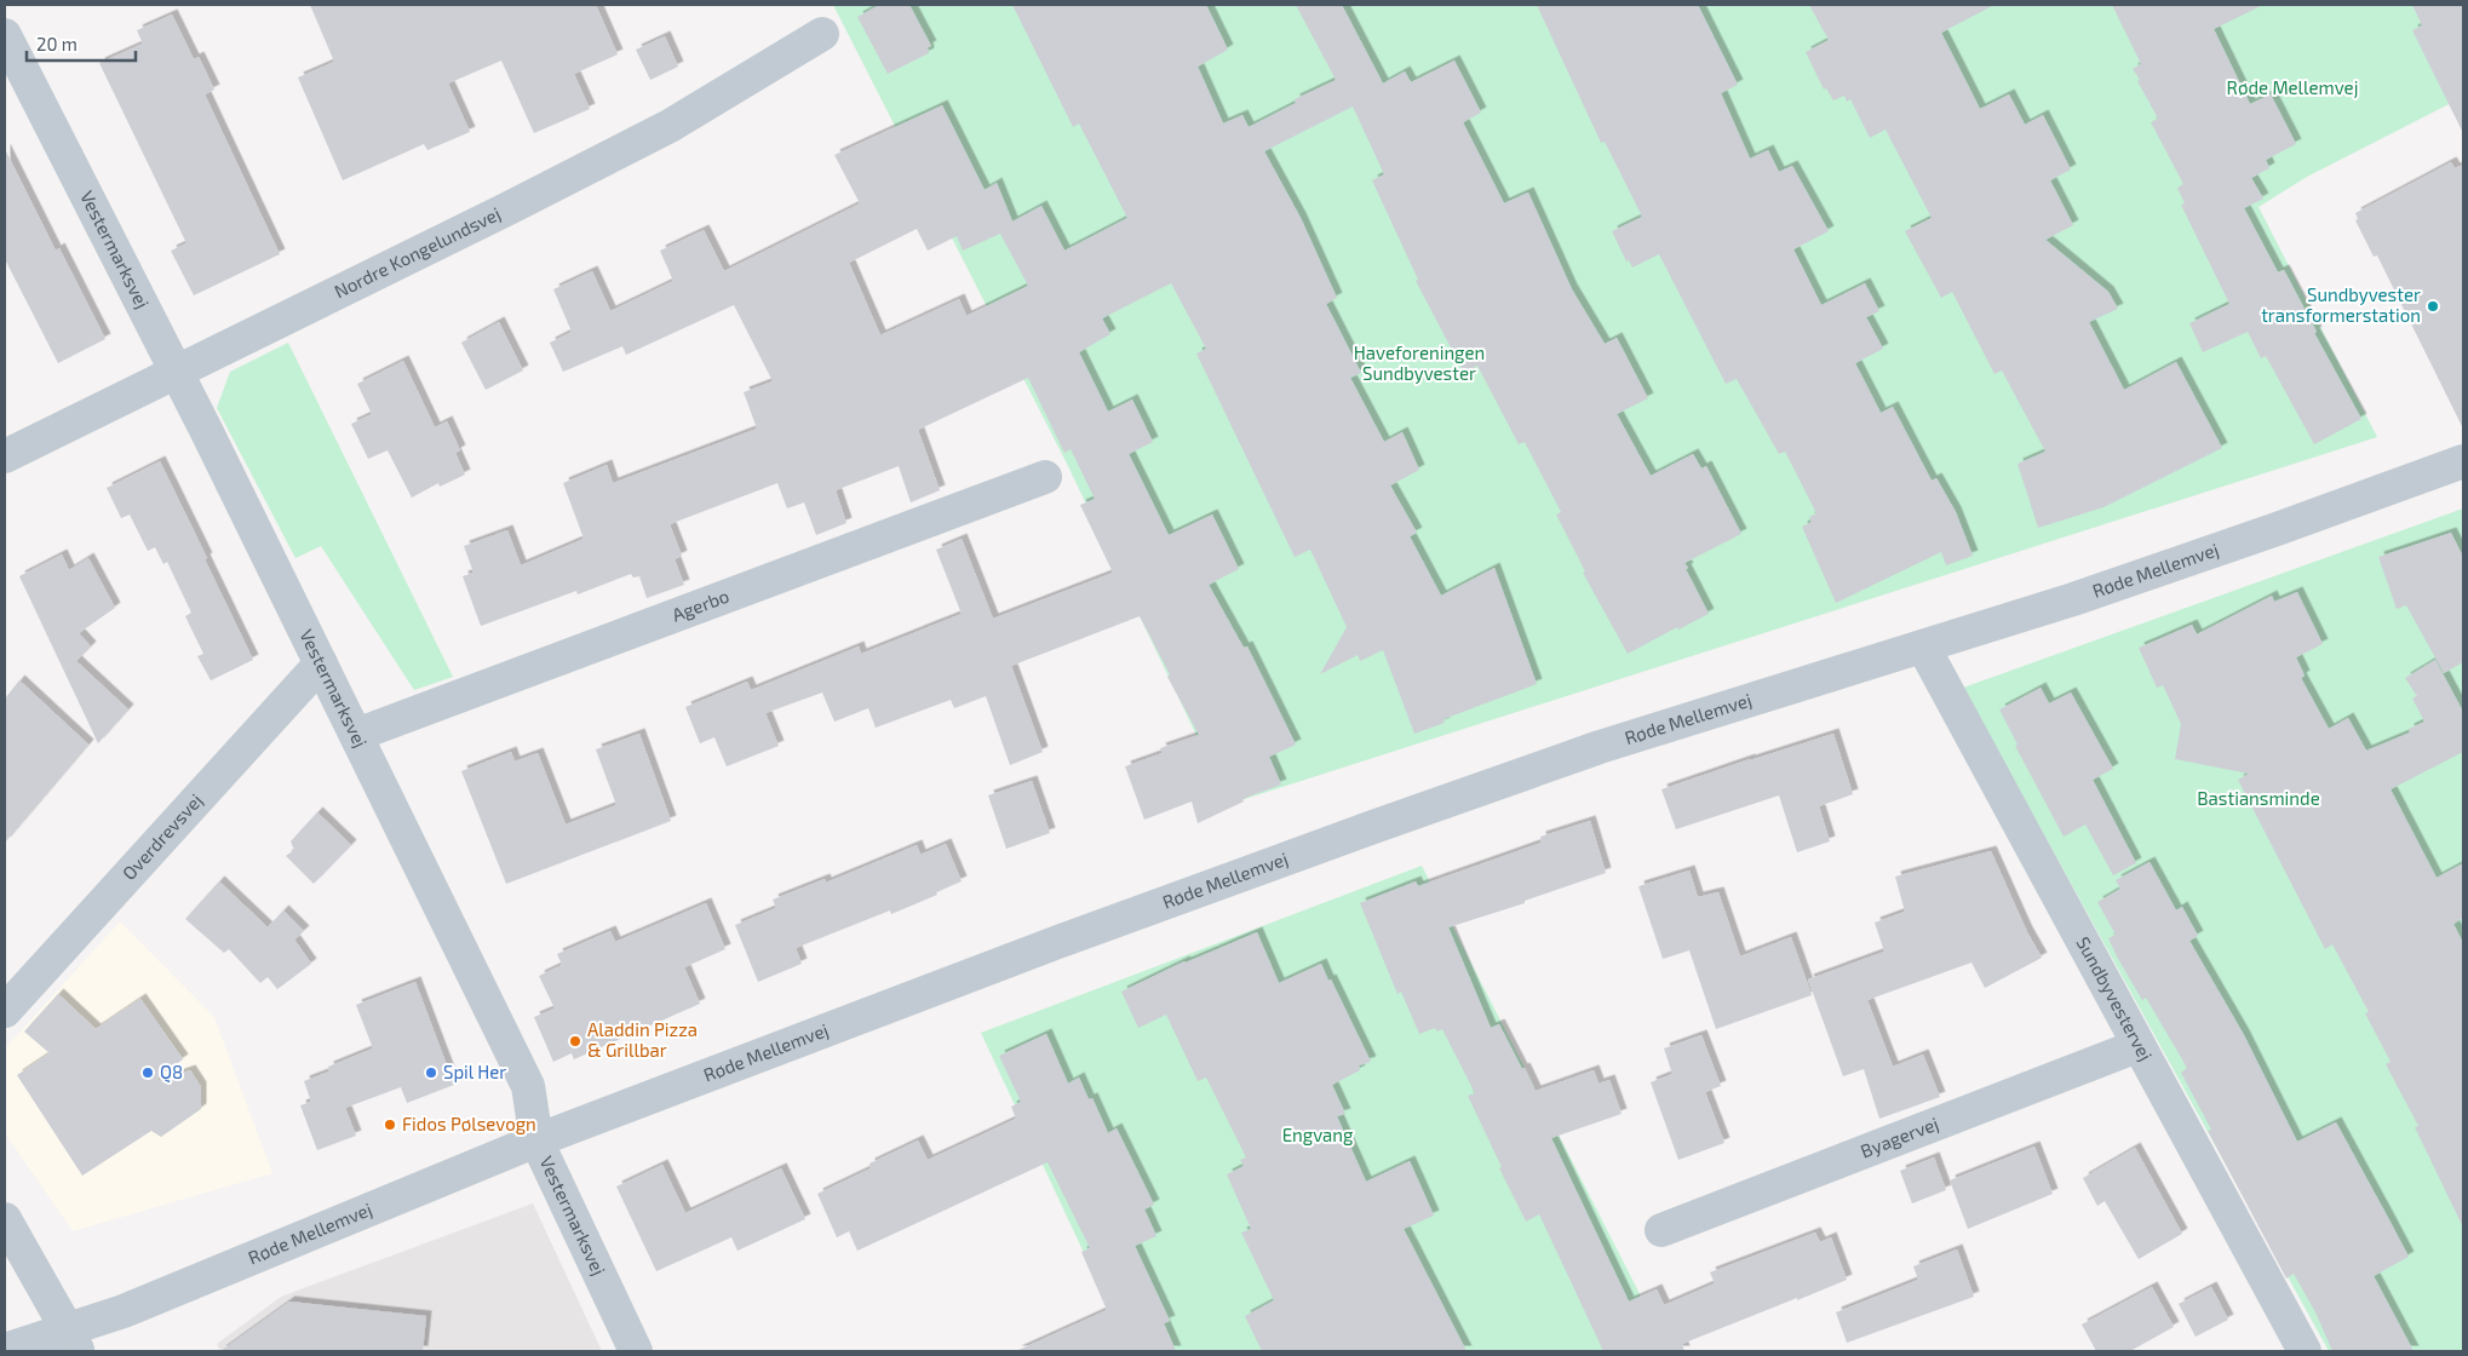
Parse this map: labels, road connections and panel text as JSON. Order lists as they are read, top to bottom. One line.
{"streets":{"street":["Vestermarksvej","Nordre Kongelundsvej","Røde Mellemvej","Agerbo","Overdrevsvej","Sundbyvestervej","Byagervej"]},"crossings":[["Vestermarksvej","Nordre Kongelundsvej"],["Vestermarksvej","Røde Mellemvej"],["Vestermarksvej","Agerbo"],["Vestermarksvej","Overdrevsvej"],["Røde Mellemvej","Sundbyvestervej"],["Sundbyvestervej","Byagervej"]],"parks":["Røde Mellemvej","Haveforeningen Sundbyvester","Bastiansminde","Engvang"],"places":["Sundbyvester transformerstation","Aladdin Pizza & Grillbar","Q8","Spil Her","Fidos Pølsevogn"],"scale_bar":"20 m"}
